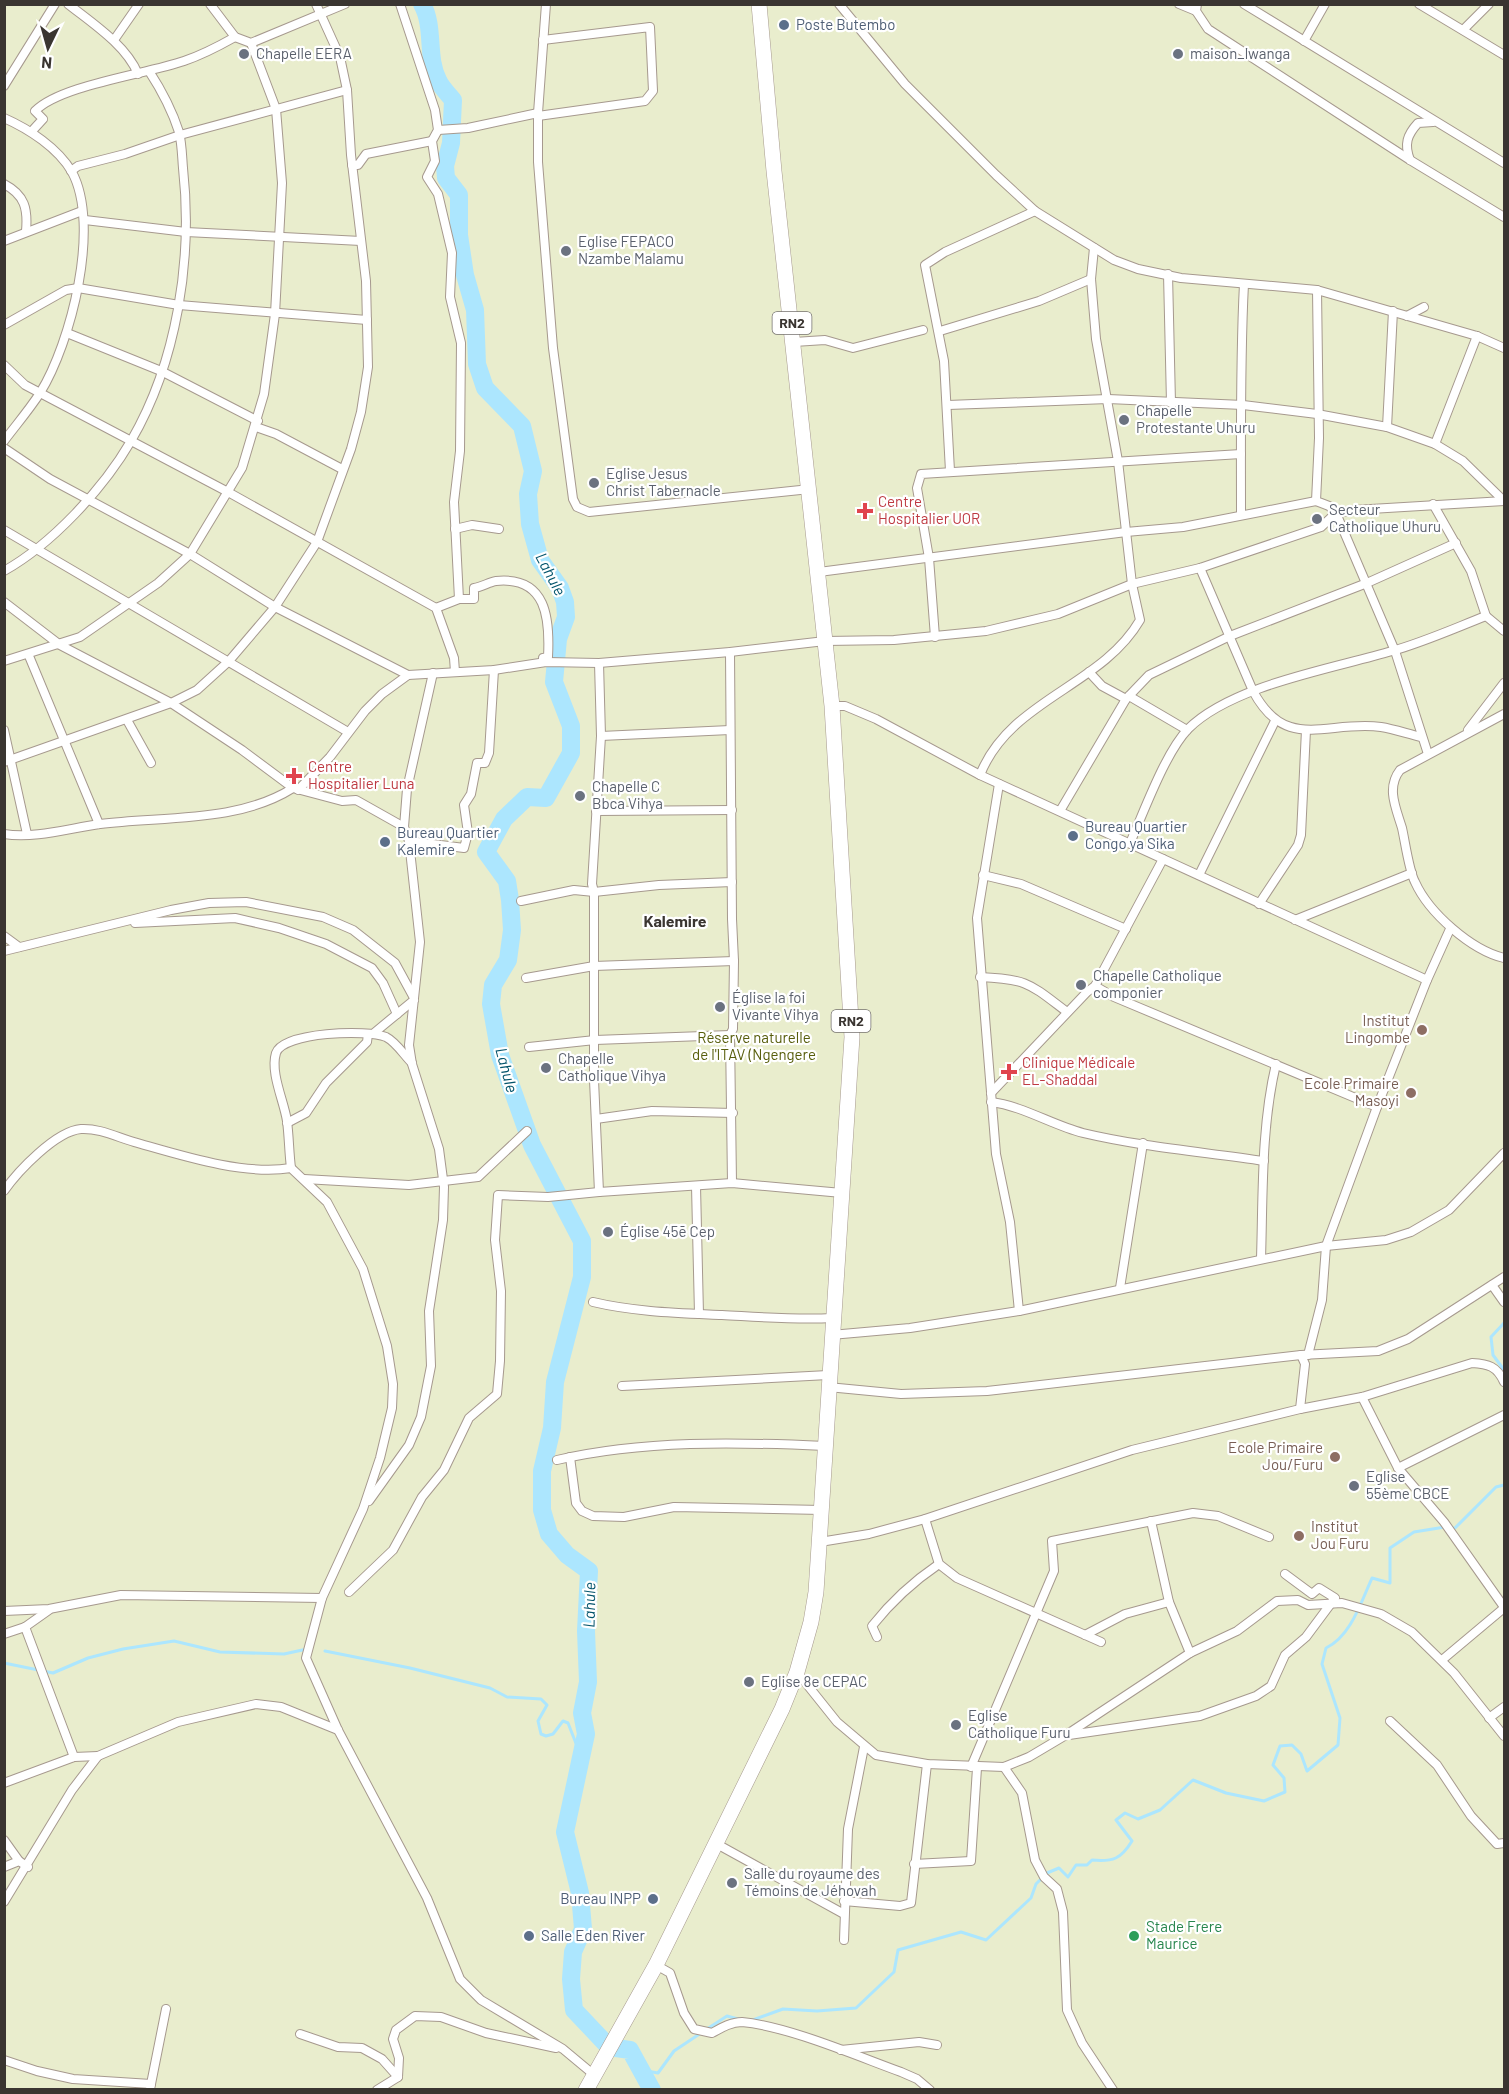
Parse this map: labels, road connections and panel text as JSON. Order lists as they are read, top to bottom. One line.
{"streets":{"highway":["RN2"]},"districts":["Kalemire"],"water":["Lahule"],"parks":["Réserve naturelle de l'ITAV (Ngengere"],"places":{"other":["Poste Butembo","Chapelle EERA","maison_lwanga","Eglise FEPACO Nzambe Malamu","Chapelle Protestante Uhuru","Eglise Jesus Christ Tabernacle","Secteur Catholique Uhuru","Chapelle C Bbca Vihya","Bureau Quartier Congo ya Sika","Bureau Quartier Kalemire","Chapelle Catholique componier","Église la foi Vivante Vihya","Institut Lingombe","Chapelle Catholique Vihya","Ecole Primaire Masoyi","Église 45ē Cep","Ecole Primaire Jou/Furu","Eglise 55ème CBCE","Institut Jou Furu","Eglise 8e CEPAC","Eglise Catholique Furu","Salle du royaume des Témoins de Jéhovah","Bureau INPP","Salle Eden River","Stade Frere Maurice"],"health":["Centre Hospitalier UOR","Centre Hospitalier Luna","Clinique Médicale EL-Shaddal"]},"north":"bottom"}
